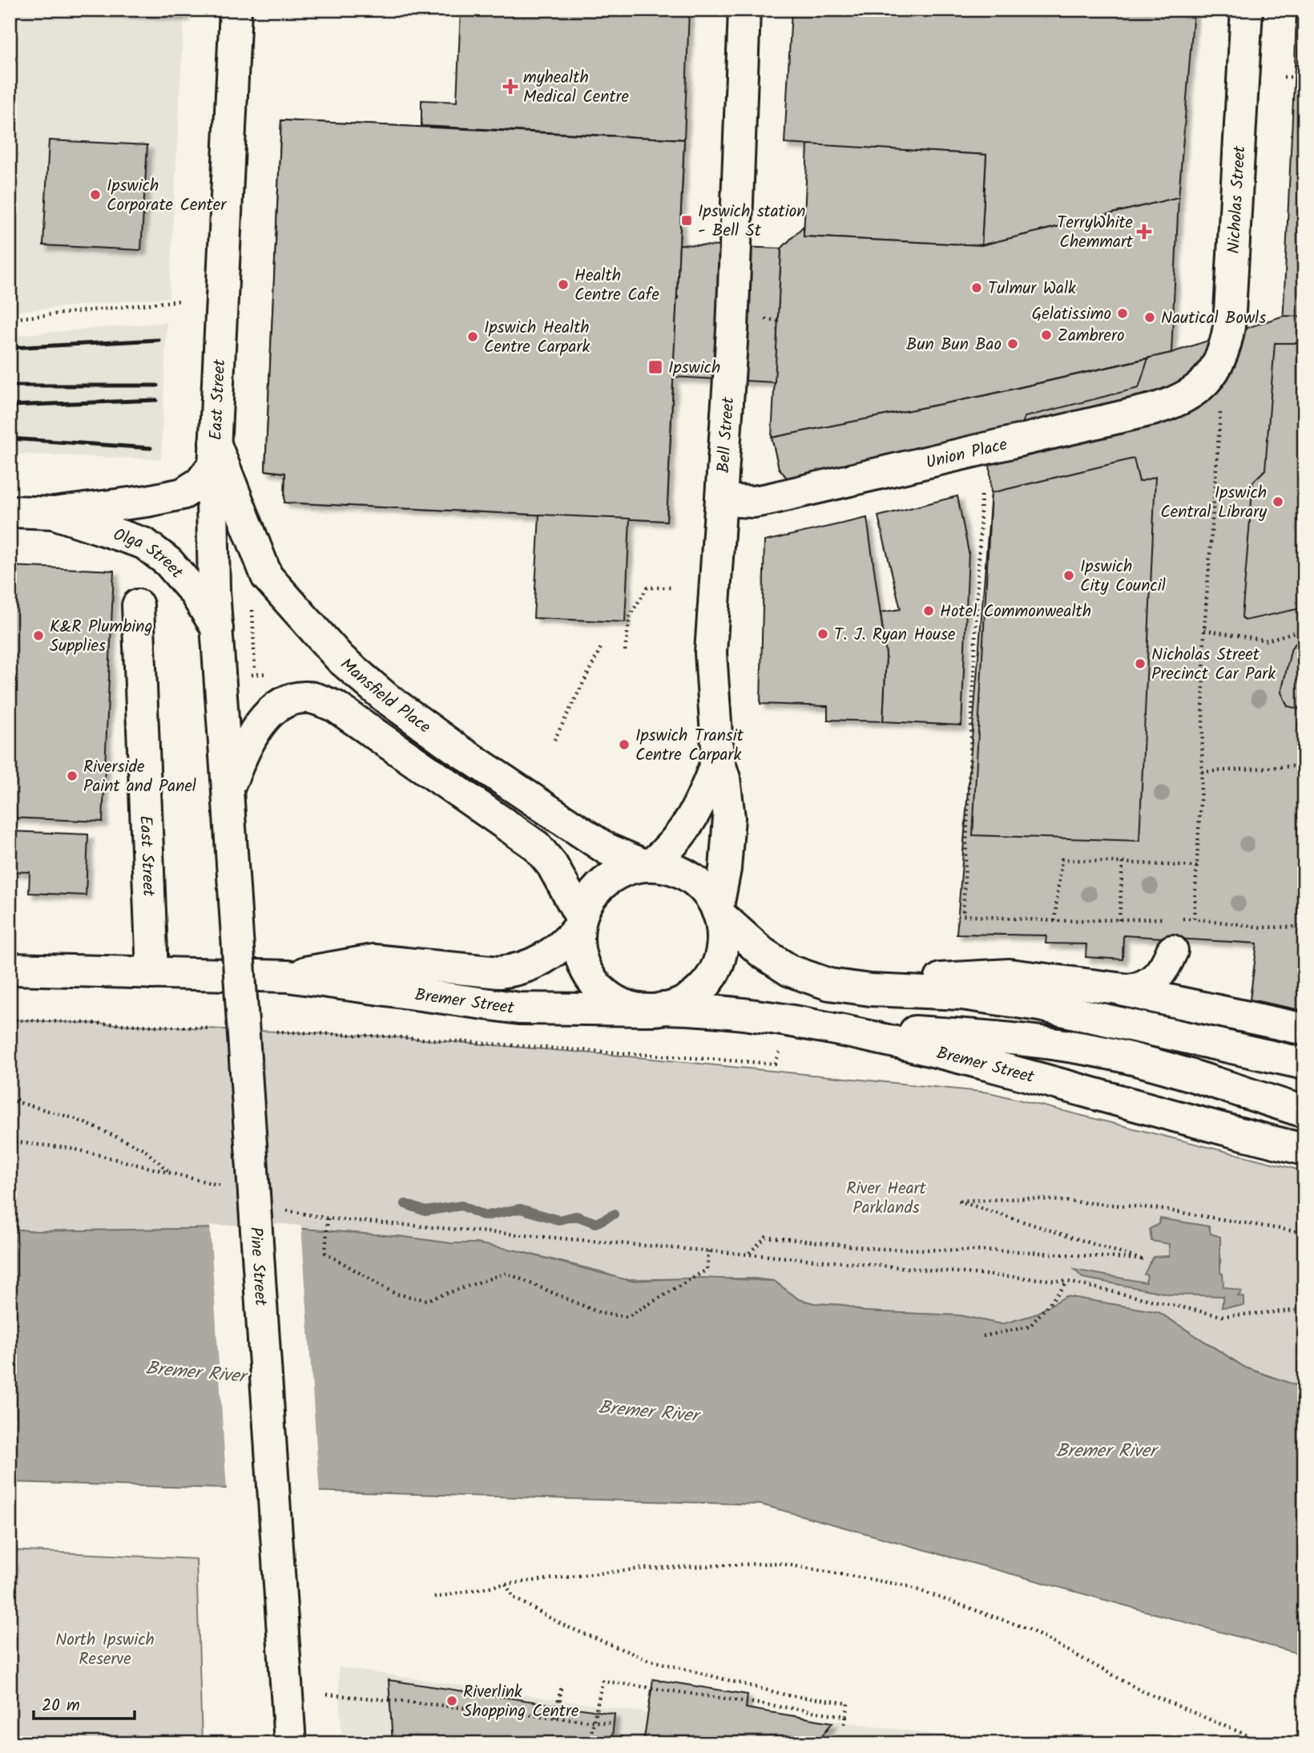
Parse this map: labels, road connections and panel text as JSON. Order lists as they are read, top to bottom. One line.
{"streets":{"street":["Nicholas Street","East Street","Bell Street","Union Place","Olga Street","Mansfield Place","Bremer Street","Pine Street"]},"crossings":[["Nicholas Street","Union Place"],["East Street","Olga Street"],["East Street","Mansfield Place"],["East Street","Bremer Street"],["East Street","Pine Street"],["Bell Street","Union Place"],["Bell Street","Mansfield Place"],["Bell Street","Bremer Street"],["Olga Street","Mansfield Place"],["Mansfield Place","Bremer Street"],["Mansfield Place","Pine Street"]],"water":["Bremer River"],"parks":["River Heart Parklands","North Ipswich Reserve"],"places":{"health":["myhealth Medical Centre","TerryWhite Chemmart"],"other":["Ipswich Corporate Center","Health Centre Cafe","Tulmur Walk","Gelatissimo","Nautical Bowls","Zambrero","Ipswich Health Centre Carpark","Bun Bun Bao","Ipswich Central Library","Ipswich City Council","Hotel Commonwealth","T. J. Ryan House","K&R Plumbing Supplies","Nicholas Street Precinct Car Park","Ipswich Transit Centre Carpark","Riverside Paint and Panel","Riverlink Shopping Centre"],"transit":["Ipswich station - Bell St","Ipswich"]},"scale_bar":"20 m"}
